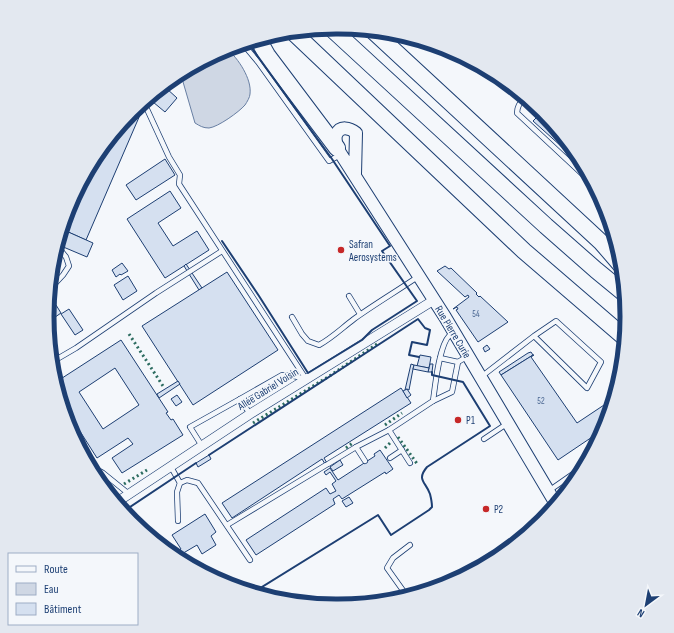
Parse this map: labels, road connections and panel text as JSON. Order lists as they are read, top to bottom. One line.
{"streets":{"street":["Rue Pierre Curie","Allée Gabriel Voisin"]},"crossings":[["Rue Pierre Curie","Allée Gabriel Voisin"]],"places":["Safran Aerosystems","P1","P2"],"house_numbers":["54","52"],"legend":["Route","Eau","Bâtiment"],"north":"bottom left"}
